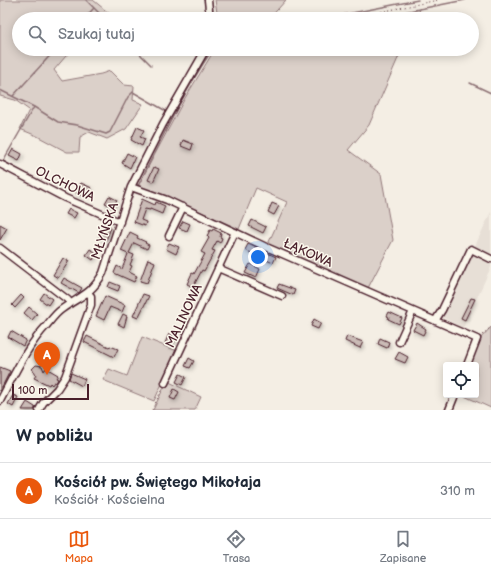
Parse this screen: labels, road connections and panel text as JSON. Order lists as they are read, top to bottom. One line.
{"streets":{"street":["OLCHOWA","MŁYŃSKA","ŁĄKOWA","MALINOWA"]},"crossings":[["OLCHOWA","MŁYŃSKA"],["MŁYŃSKA","ŁĄKOWA"],["ŁĄKOWA","MALINOWA"]],"scale_bar":"100 m","page":{"search":"Szukaj tutaj","pins":"A","scale":"100 m","heading":"W pobliżu","list":[{"mark":"A","name":"Kościół pw. Świętego Mikołaja","note":"Kościół · Kościelna","value":"310 m"}],"nav":["Mapa","Trasa","Zapisane"]}}
